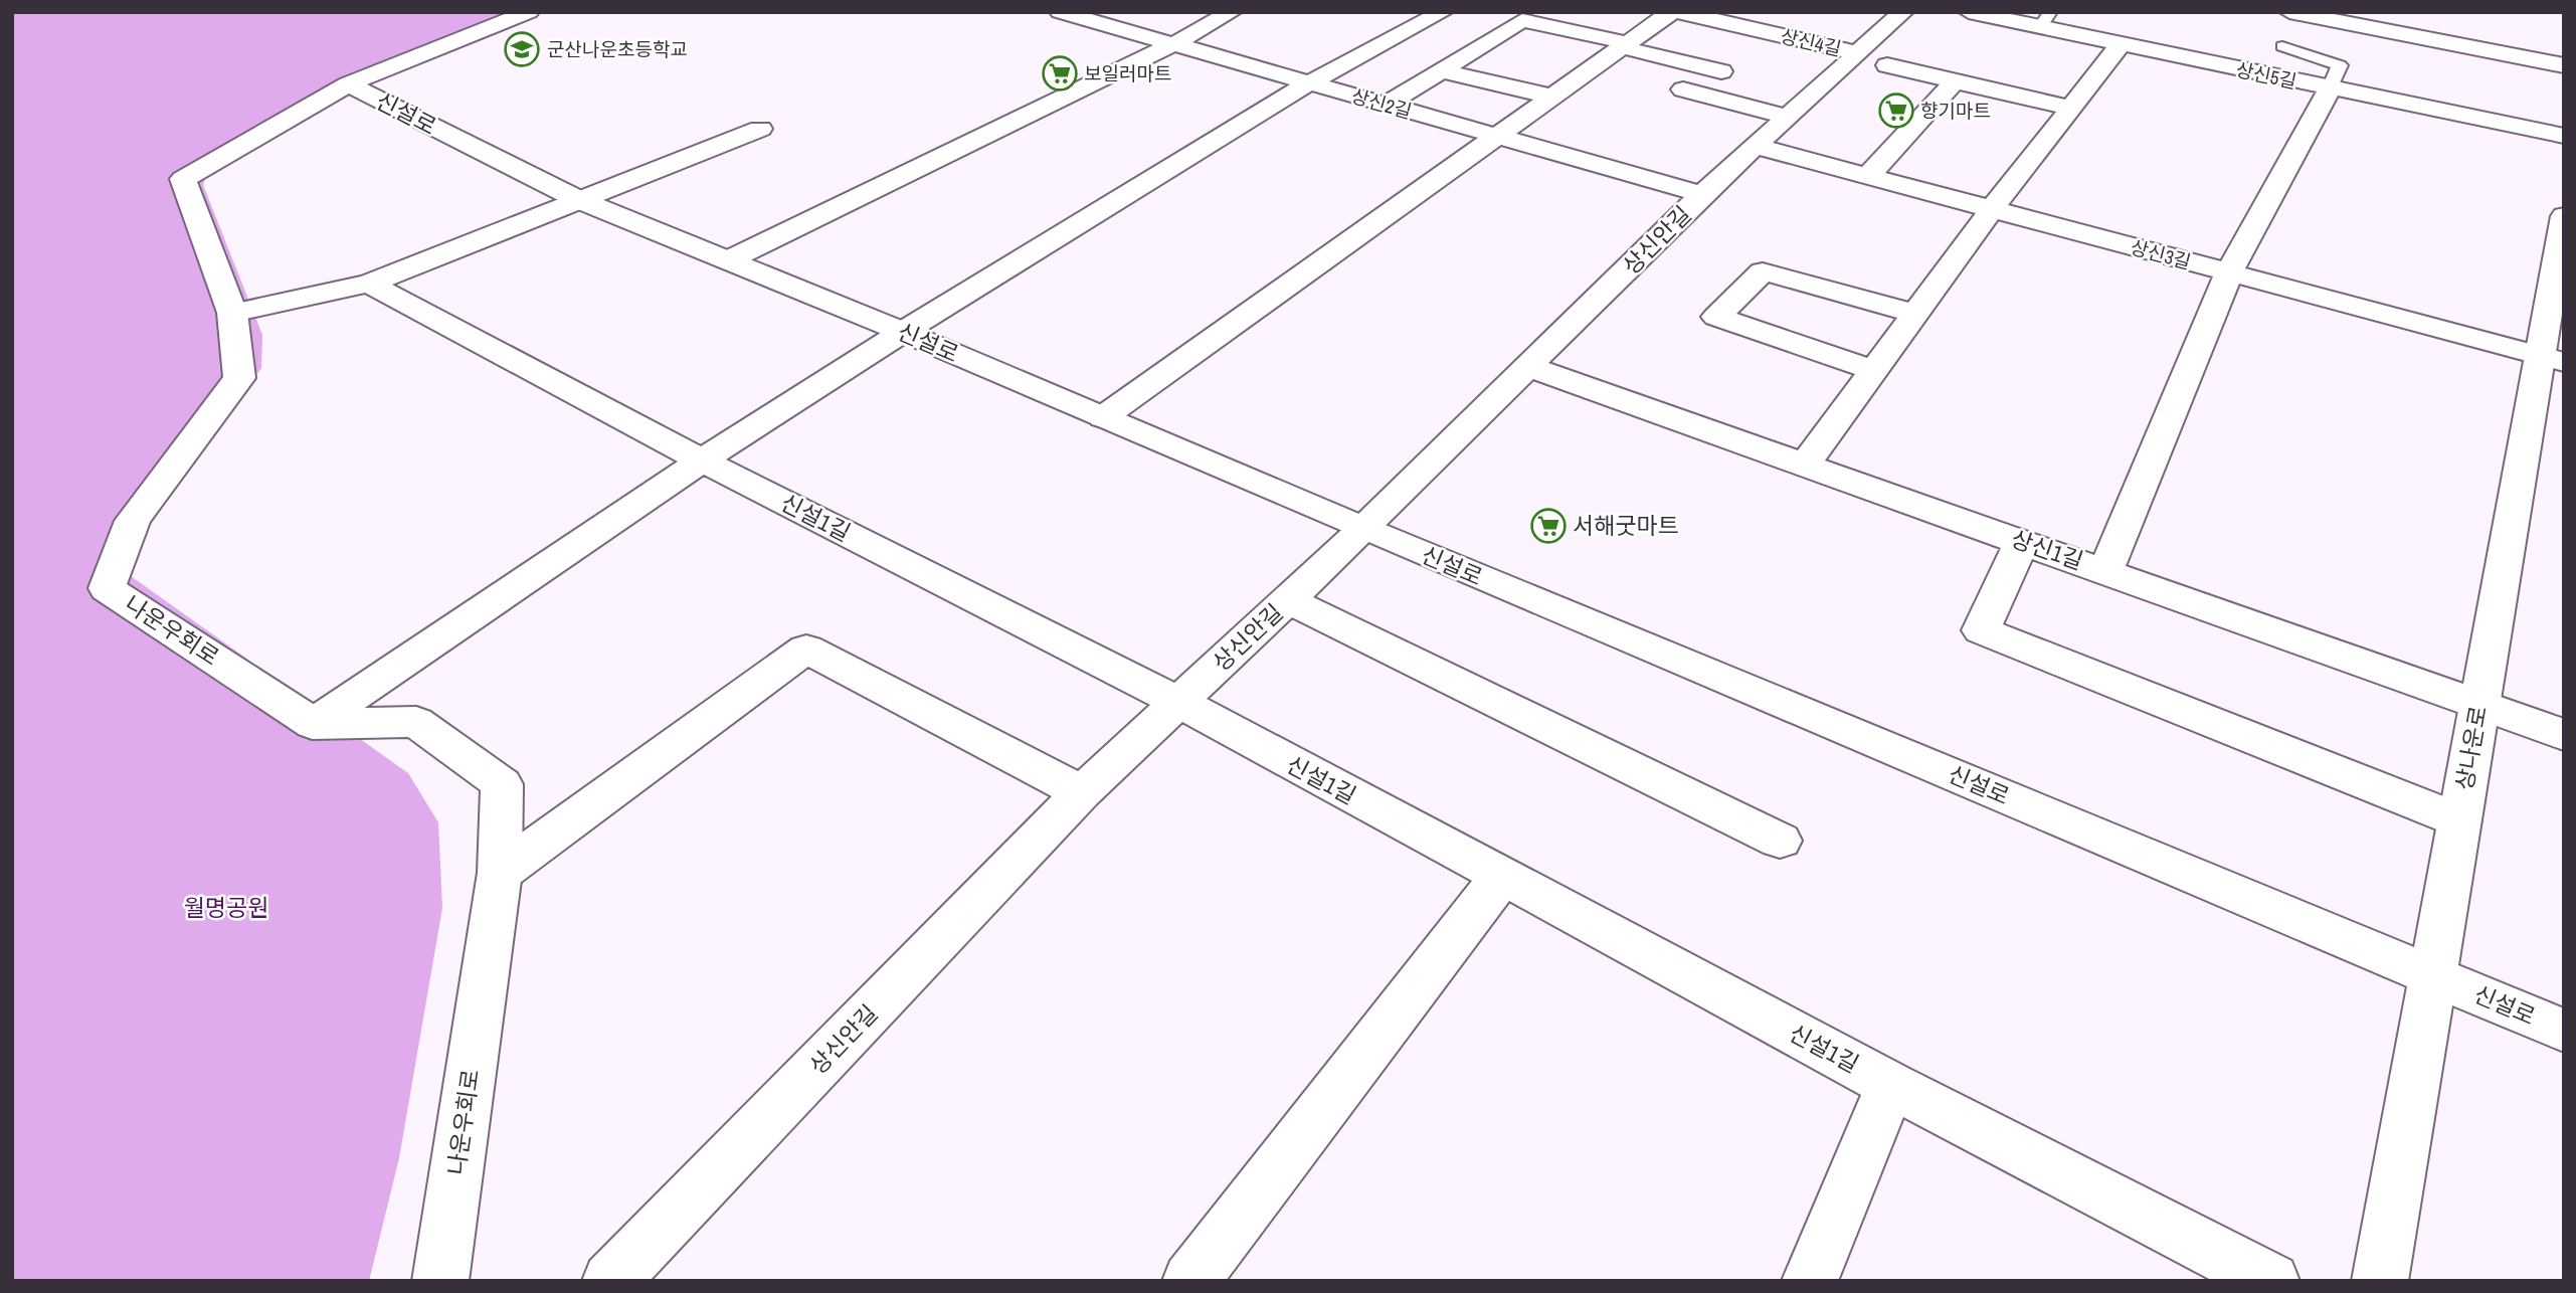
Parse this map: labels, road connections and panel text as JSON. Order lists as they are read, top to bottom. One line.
{"streets":{"street":["상신4길","상신5길","상신2길","신설로","상신안길","상신3길","신설1길","상신1길","나운우회로","상나운로"]},"crossings":[["상신4길","상신안길"],["상신2길","상신안길"],["신설로","상신안길"],["신설로","나운우회로"],["신설로","상나운로"],["상신안길","상신3길"],["상신안길","신설1길"],["상신안길","상신1길"],["상신3길","상나운로"],["상신1길","상나운로"]],"parks":["월명공원"],"places":{"school or university":["군산나운초등학교"],"supermarket":["보일러마트","향기마트","서해굿마트"]}}
